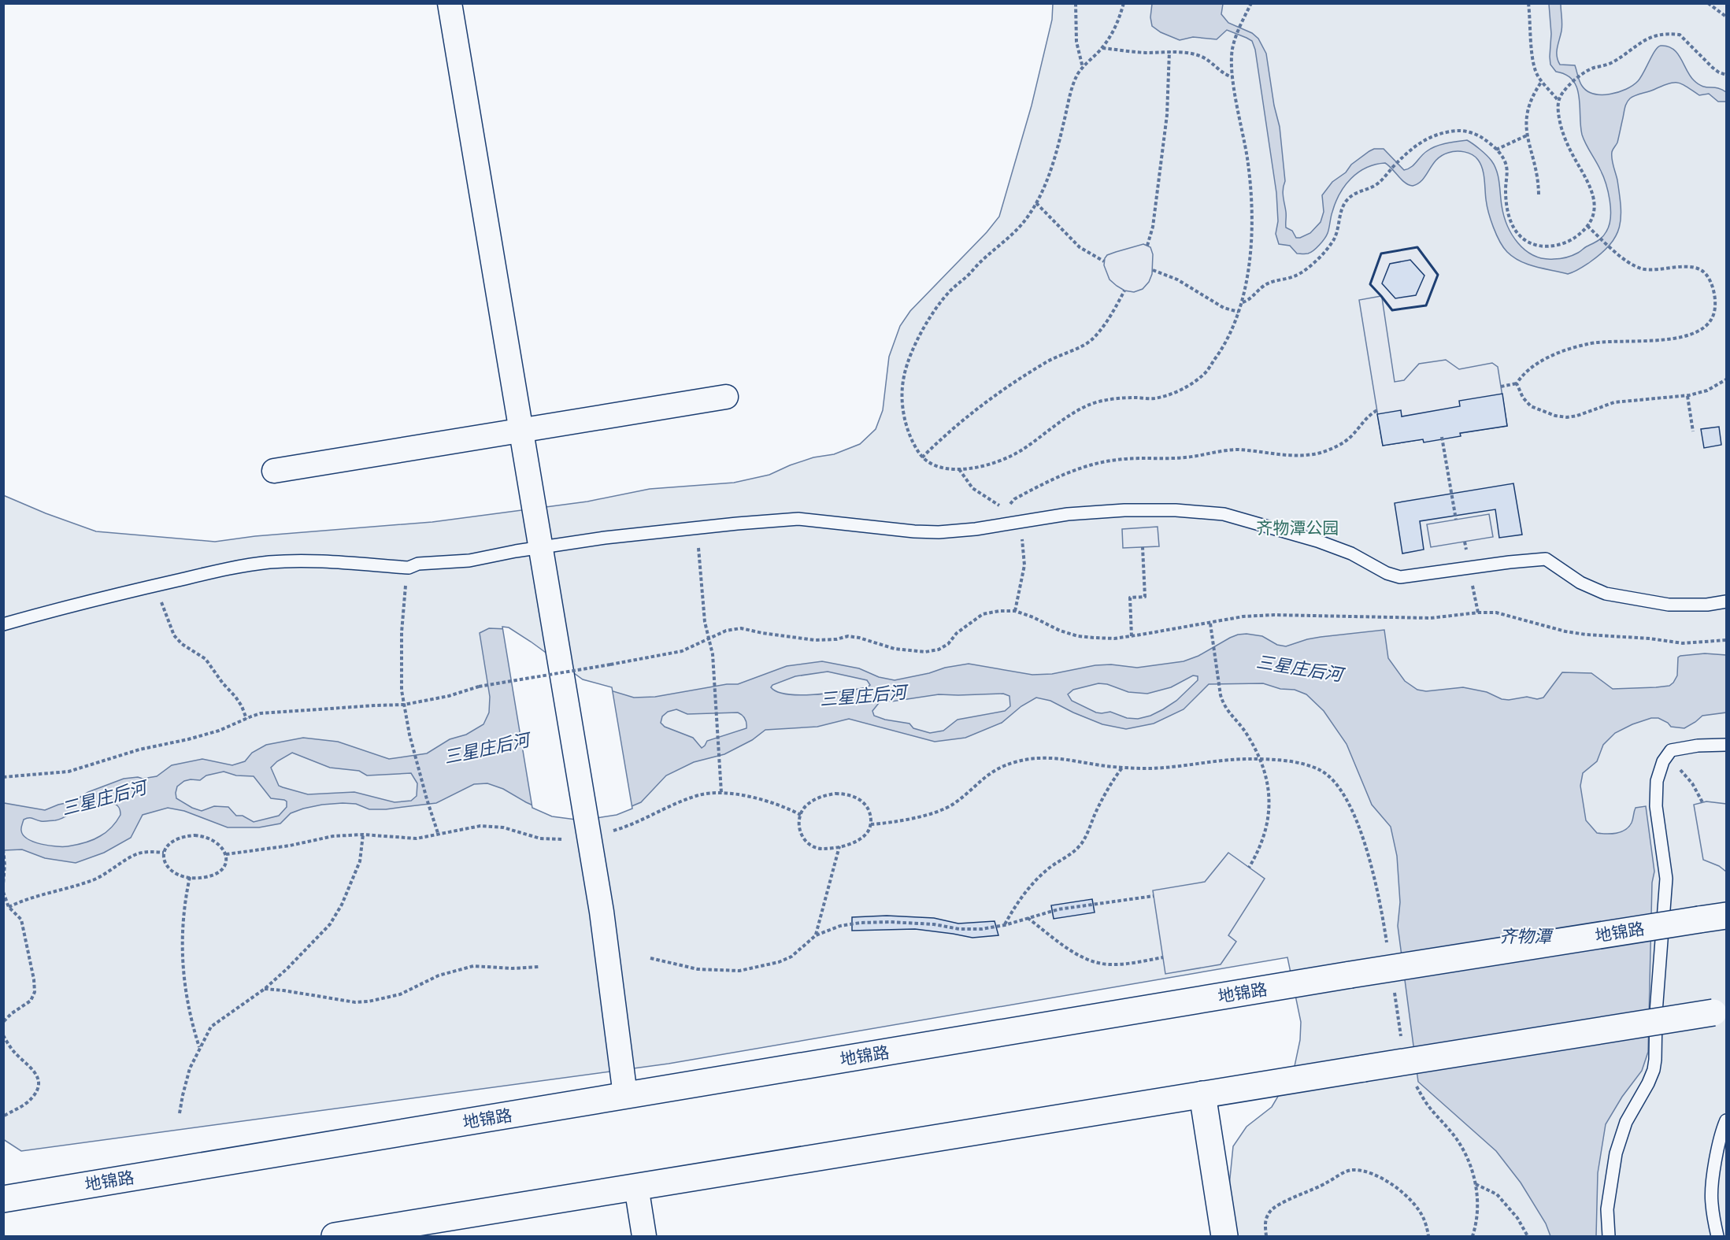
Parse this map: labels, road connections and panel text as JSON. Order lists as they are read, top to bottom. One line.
{"streets":{"street":["地锦路"]},"water":["三星庄后河","齐物潭"],"parks":["齐物潭公园"]}
